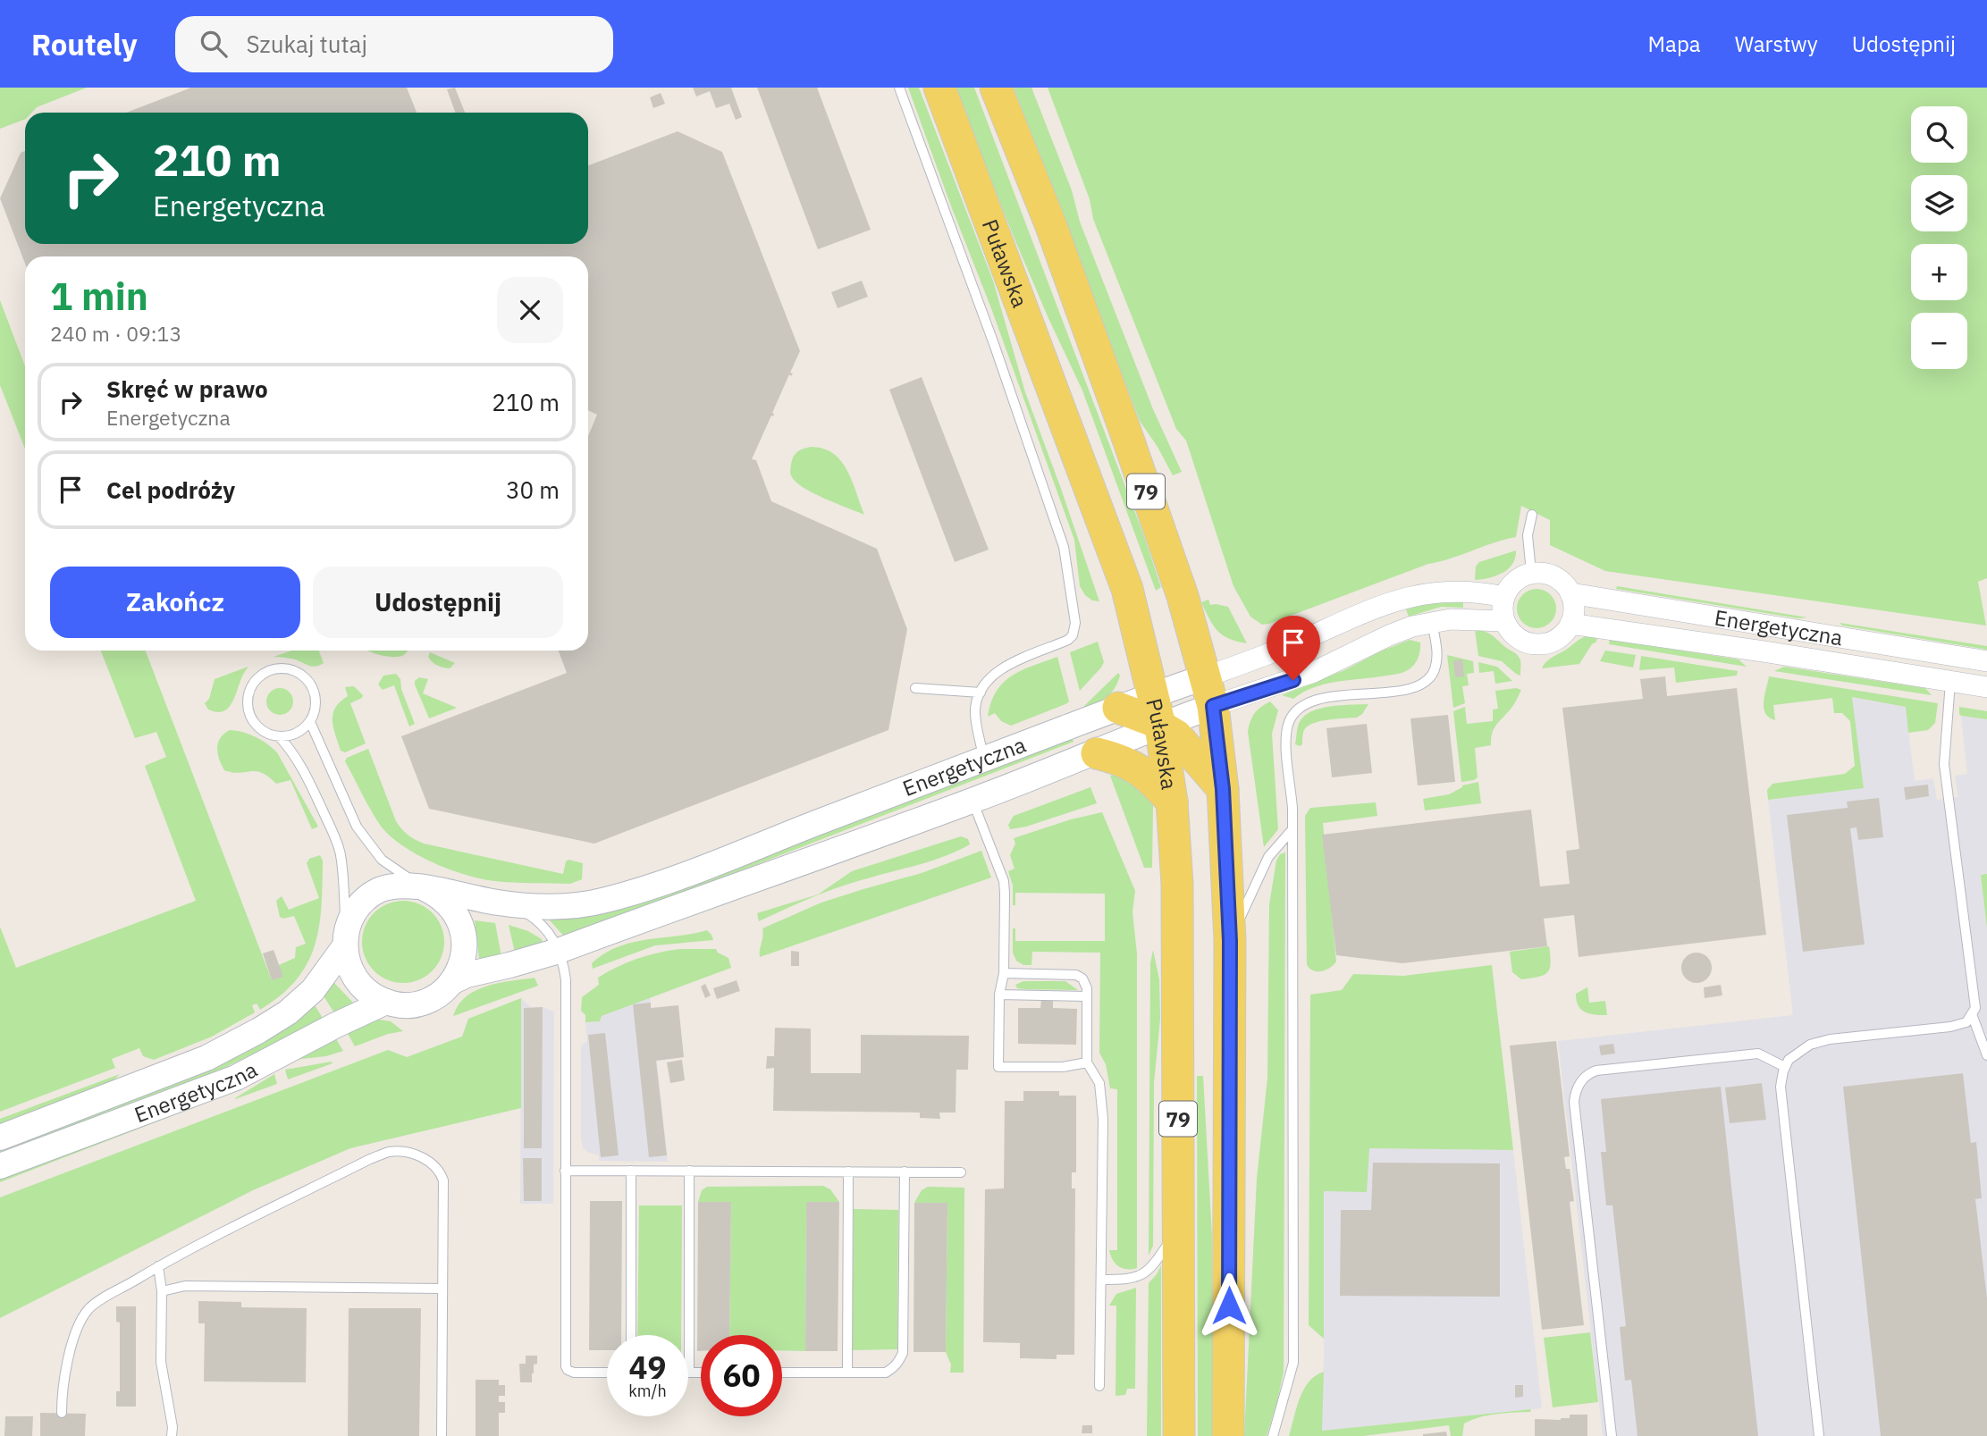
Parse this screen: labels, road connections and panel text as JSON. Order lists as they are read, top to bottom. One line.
{"streets":{"main road":["Puławska","79"],"street":["Energetyczna"]},"crossings":[["Puławska","Energetyczna"],["79","Energetyczna"]],"page":{"header":"Routely","search":"Szukaj tutaj","nav":["Mapa","Warstwy","Udostępnij"],"map_buttons":["+","−"],"turn":["210 m","Energetyczna"],"heading":["1 min","240 m · 09:13"],"list":[{"name":"Skręć w prawo","note":"Energetyczna","value":"210 m"},{"name":"Cel podróży","value":"30 m"}],"buttons":["Zakończ","Udostępnij"],"speed":"49 km/h","limit":"60"}}
